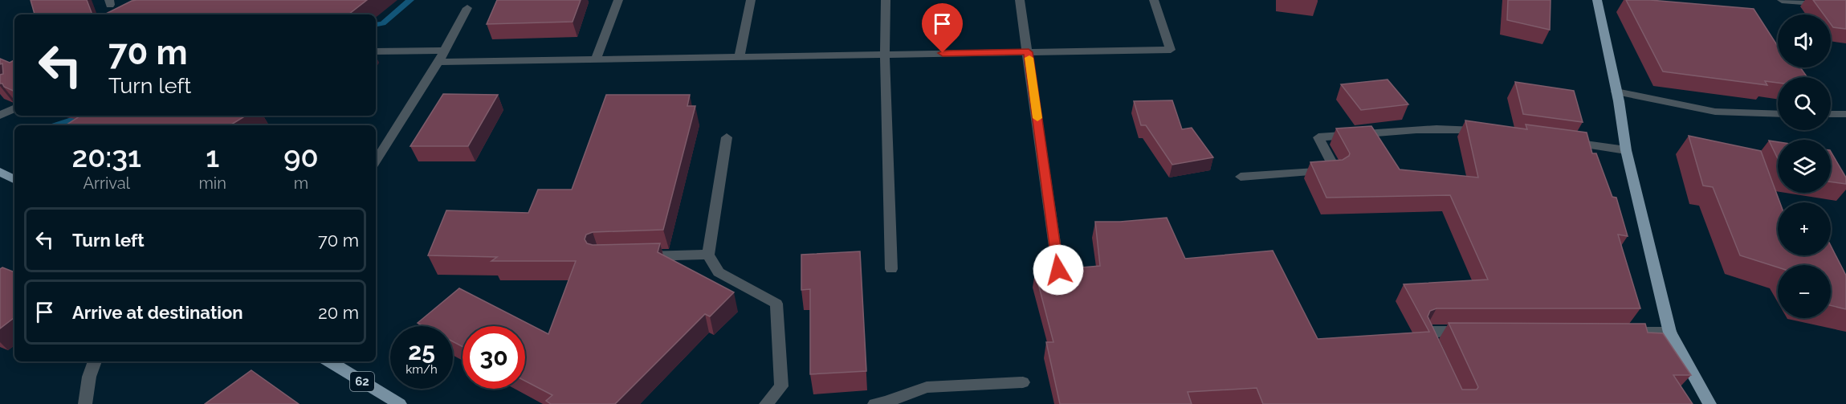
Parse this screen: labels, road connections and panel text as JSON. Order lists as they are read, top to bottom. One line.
{"streets":{"main road":["62"]},"page":{"map_buttons":["+","−"],"turn":["70 m","Turn left"],"eta":["20:31","Arrival","1","min","90","m"],"list":[{"name":"Turn left","value":"70 m"},{"name":"Arrive at destination","value":"20 m"}],"speed":"25 km/h","limit":"30"}}
